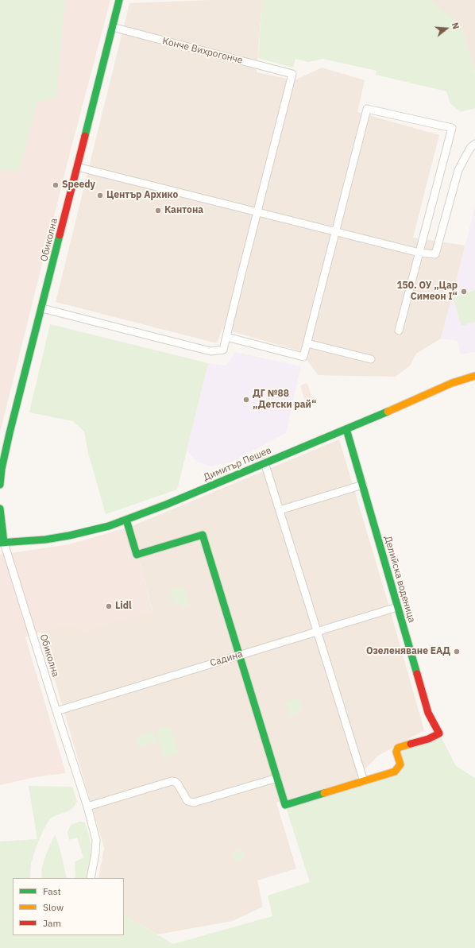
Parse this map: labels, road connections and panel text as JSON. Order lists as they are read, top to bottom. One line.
{"streets":{"street":["Конче Вихрогонче","Обиколна","Димитър Пешев","Делийска воденица","Садина"]},"crossings":[["Конче Вихрогонче","Обиколна"],["Обиколна","Димитър Пешев"],["Обиколна","Садина"],["Димитър Пешев","Делийска воденица"],["Делийска воденица","Садина"]],"places":["Speedy","Център Архико","Кантона","150. ОУ „Цар Симеон I“","ДГ №88 „Детски рай“","Lidl","Озеленяване ЕАД"],"legend":["Fast","Slow","Jam"],"north":"right"}
